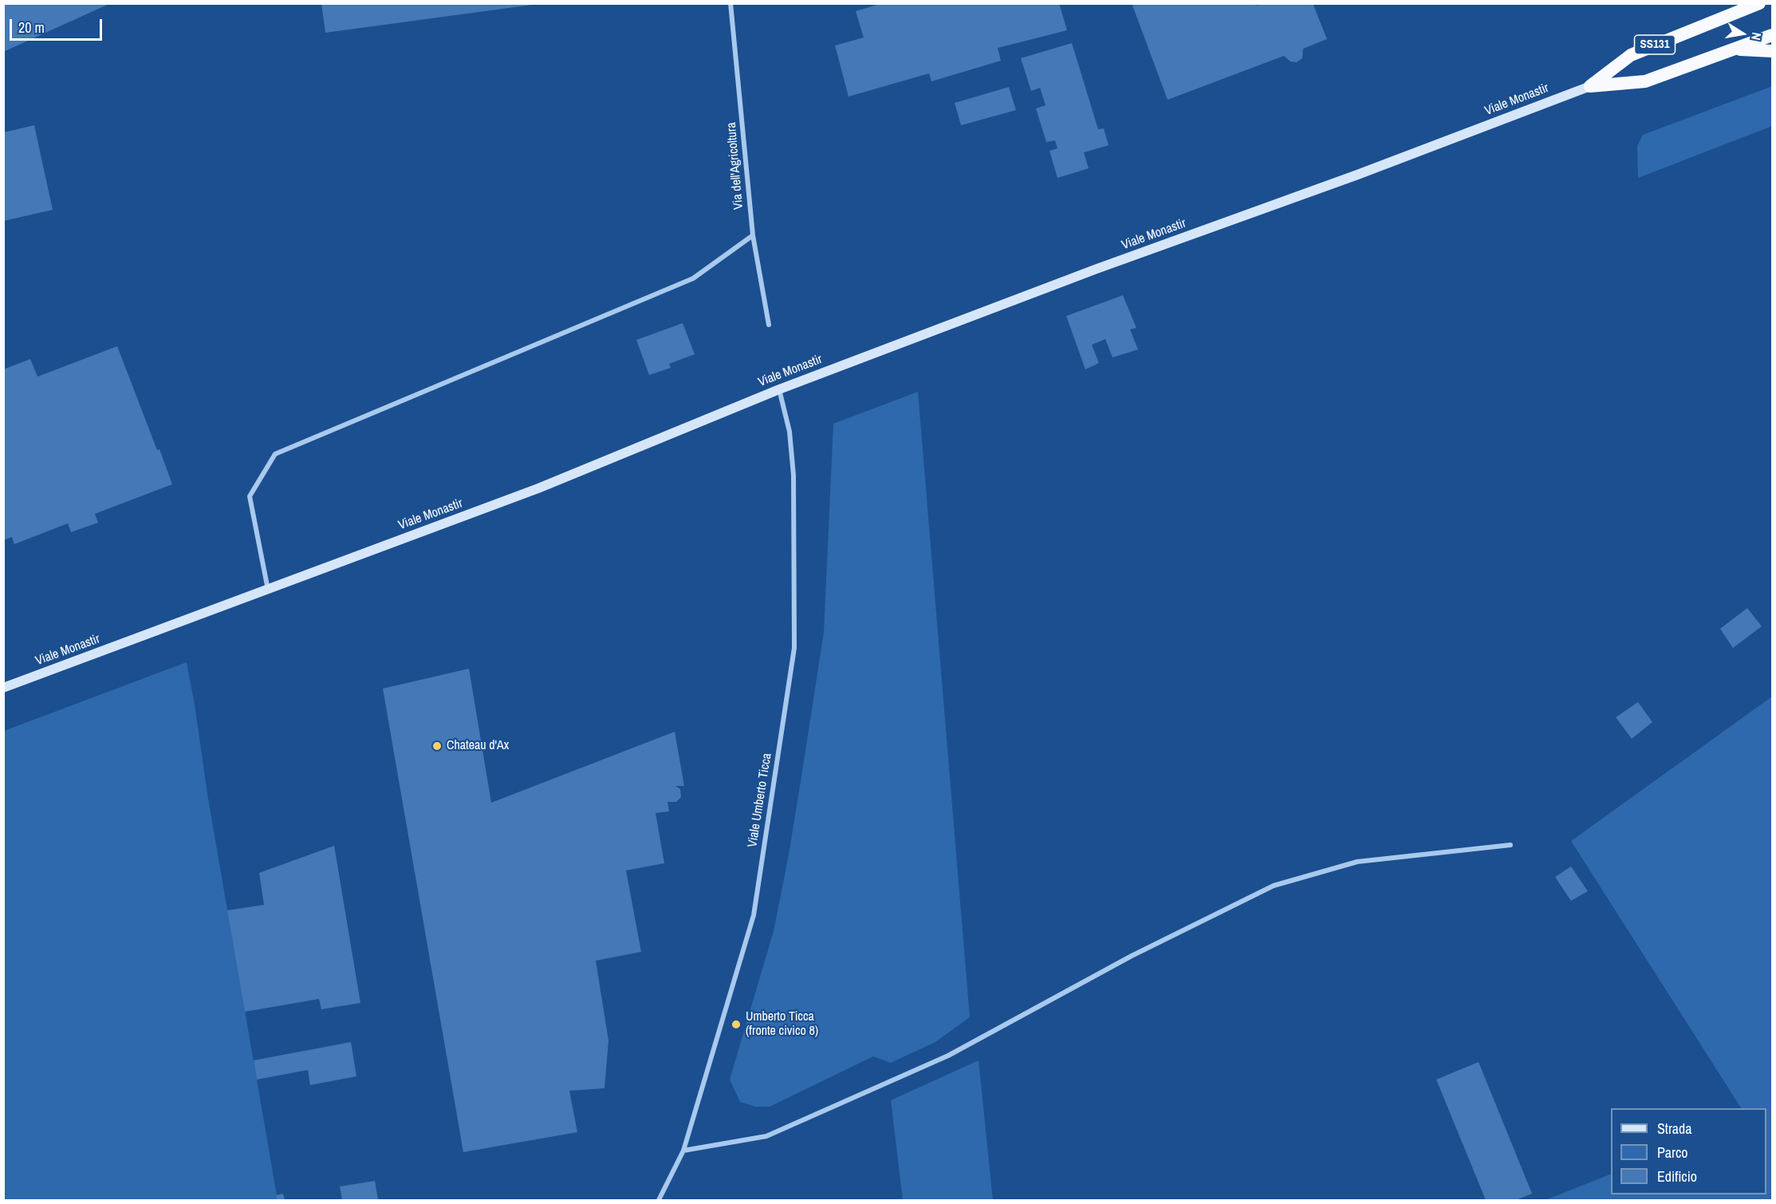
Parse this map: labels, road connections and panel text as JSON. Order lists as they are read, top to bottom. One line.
{"streets":{"highway":["SS131"],"main road":["Viale Monastir"],"street":["Via dell'Agricoltura","Viale Umberto Ticca"]},"crossings":[["SS131","Viale Monastir"],["Viale Monastir","Viale Umberto Ticca"]],"places":["Chateau d'Ax","Umberto Ticca (fronte civico 8)"],"legend":["Strada","Parco","Edificio"],"scale_bar":"20 m","north":"right"}
